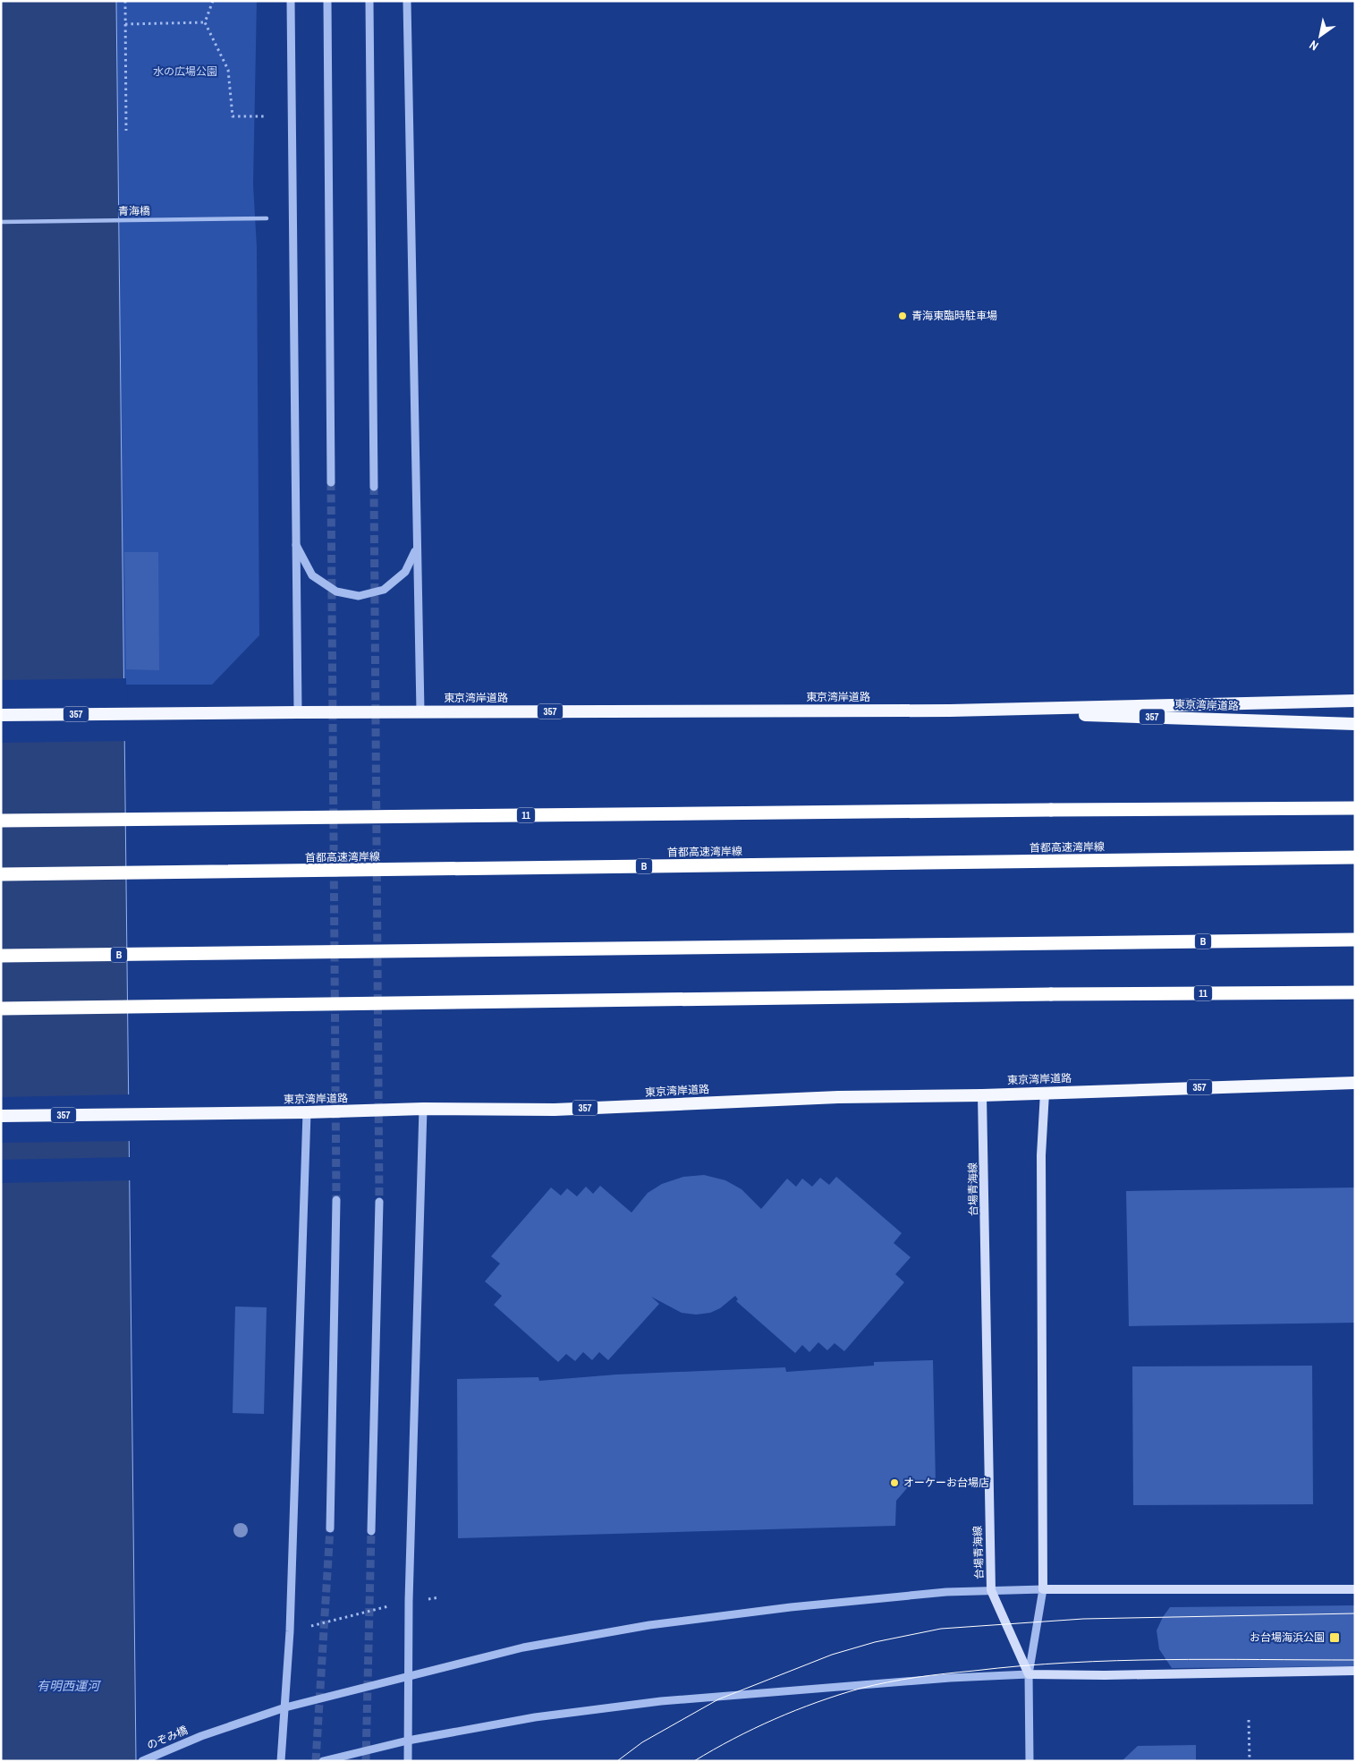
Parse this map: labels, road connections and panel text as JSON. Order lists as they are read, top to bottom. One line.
{"streets":{"highway":["東京湾岸道路","357","11","首都高速湾岸線","B"],"main road":["台場青海線"],"street":["青海橋","のぞみ橋"]},"crossings":[["東京湾岸道路","台場青海線"],["台場青海線","のぞみ橋"]],"water":["有明西運河"],"parks":["水の広場公園"],"places":{"other":["青海東臨時駐車場","オーケーお台場店"],"transit":["お台場海浜公園"]},"north":"bottom left"}
